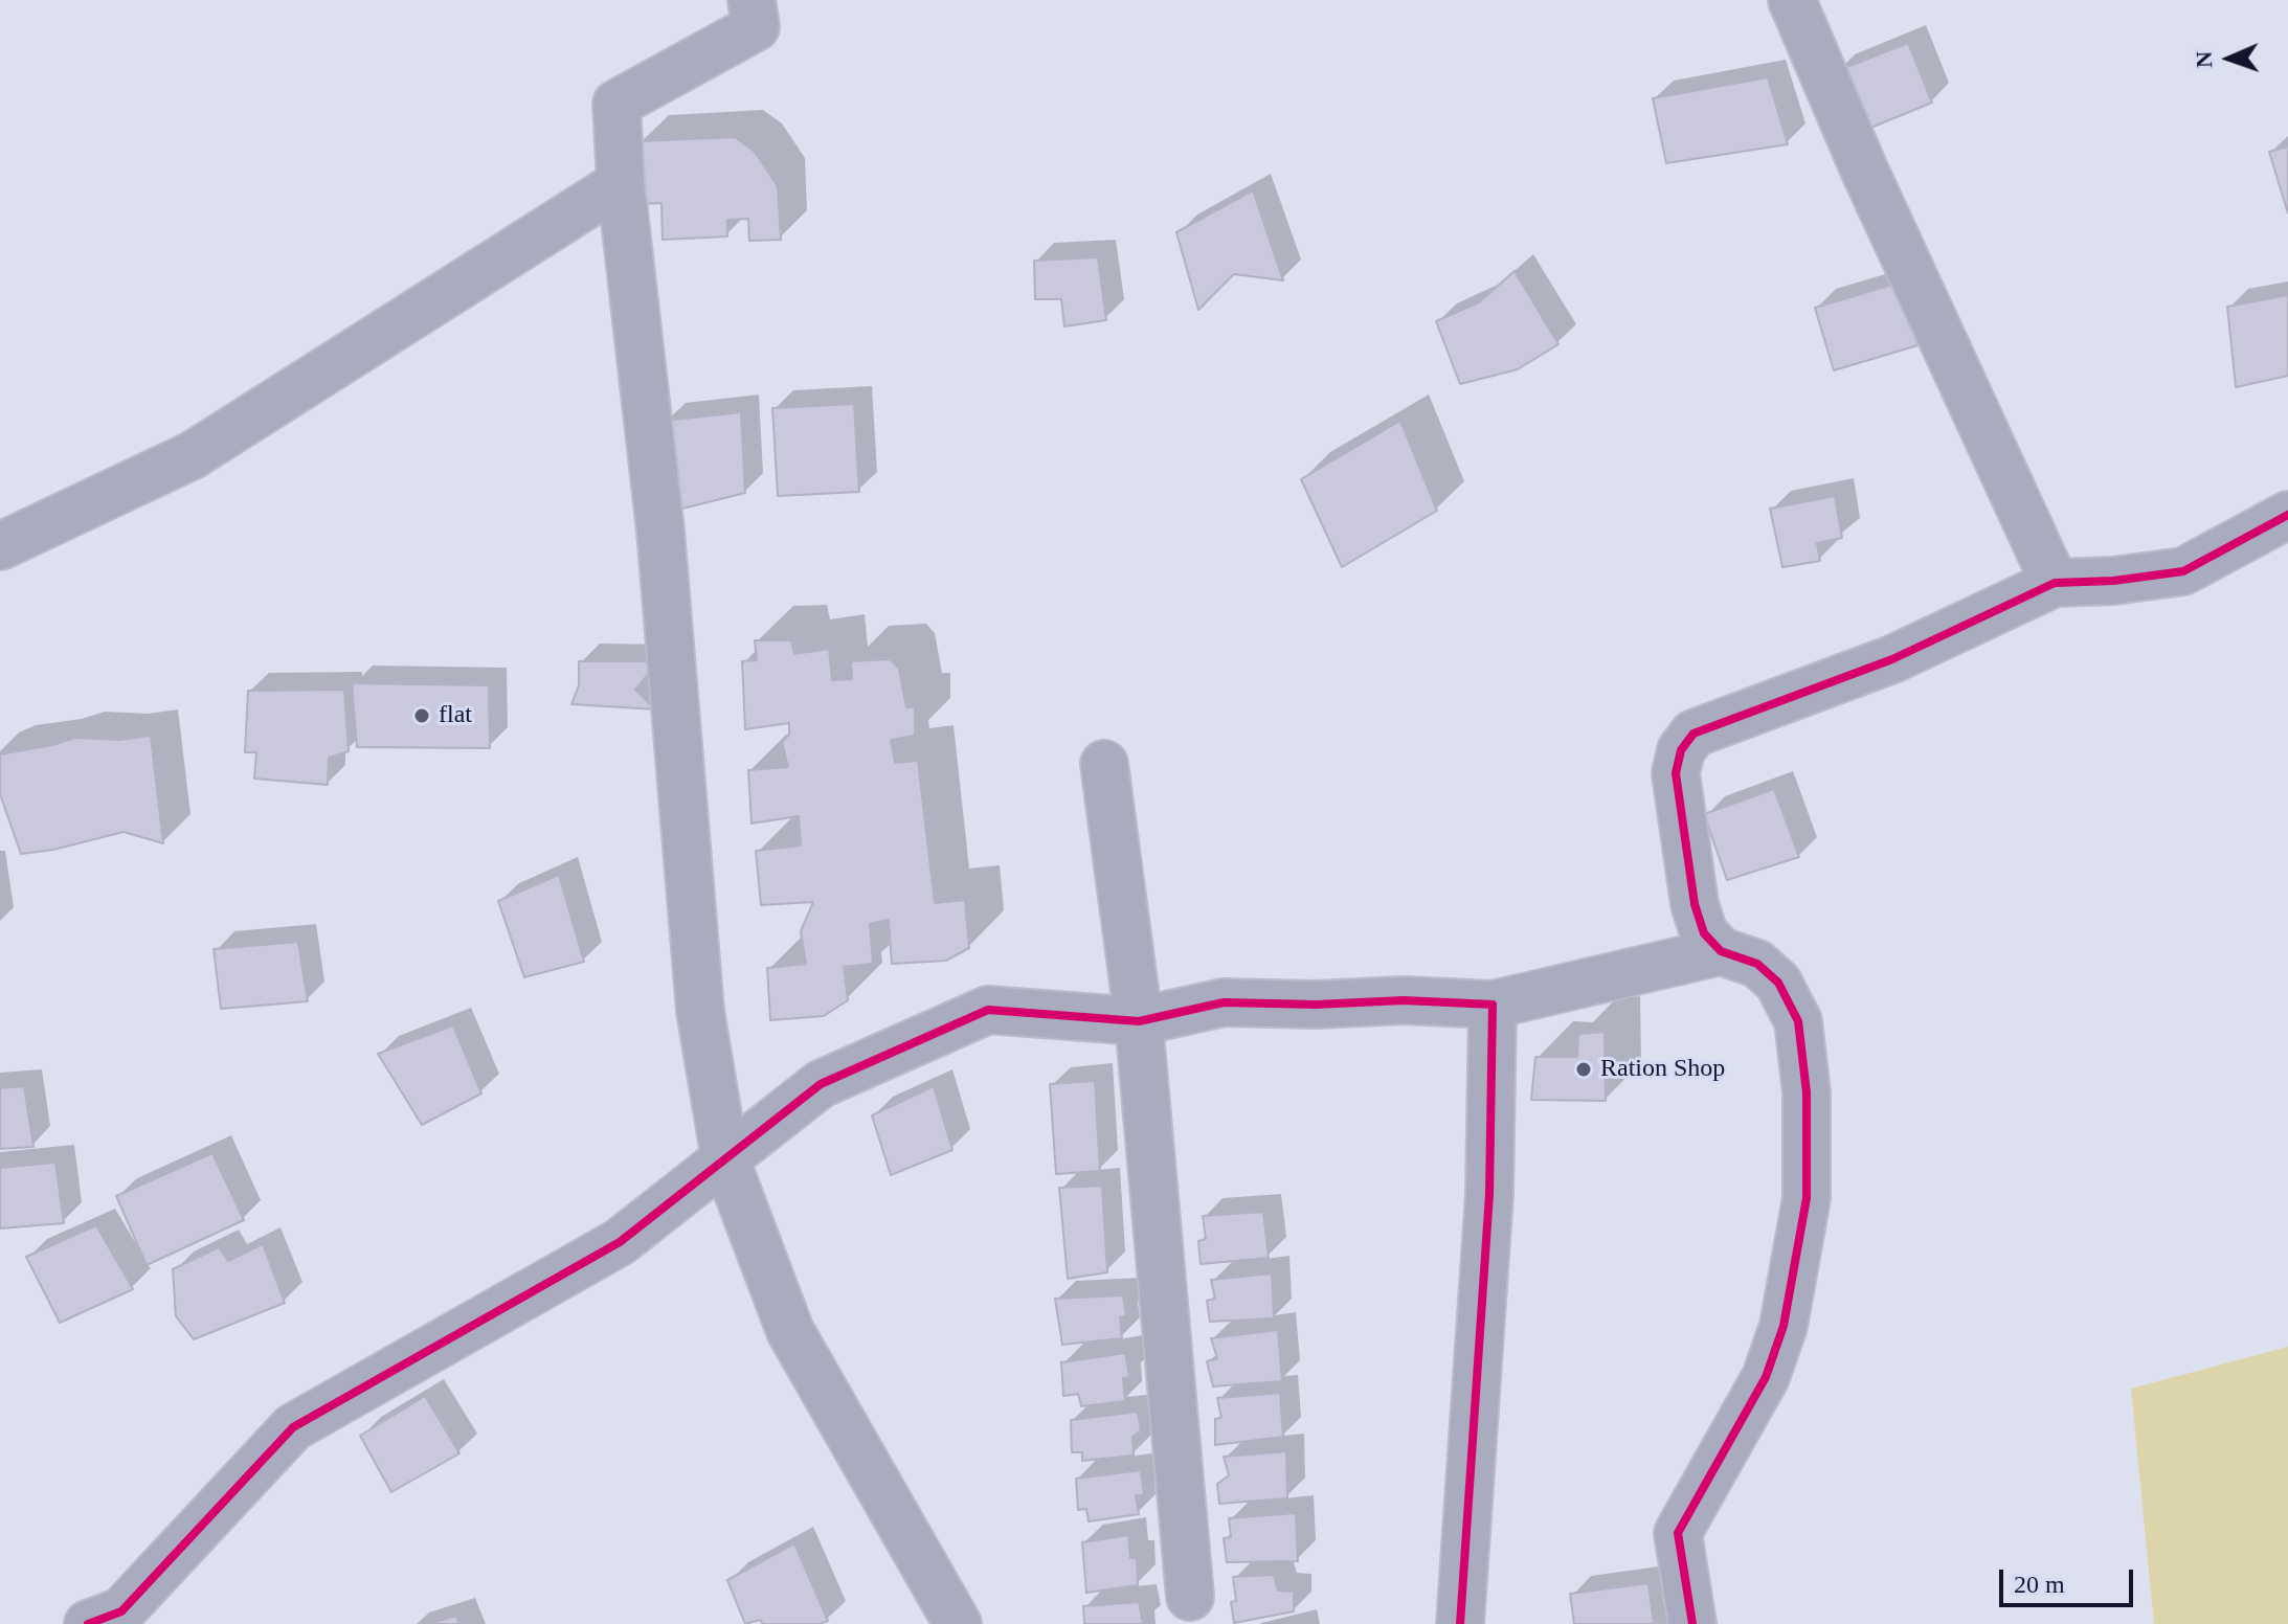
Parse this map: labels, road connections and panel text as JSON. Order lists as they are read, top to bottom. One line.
{"places":["flat","Ration Shop"],"scale_bar":"20 m","north":"left"}
